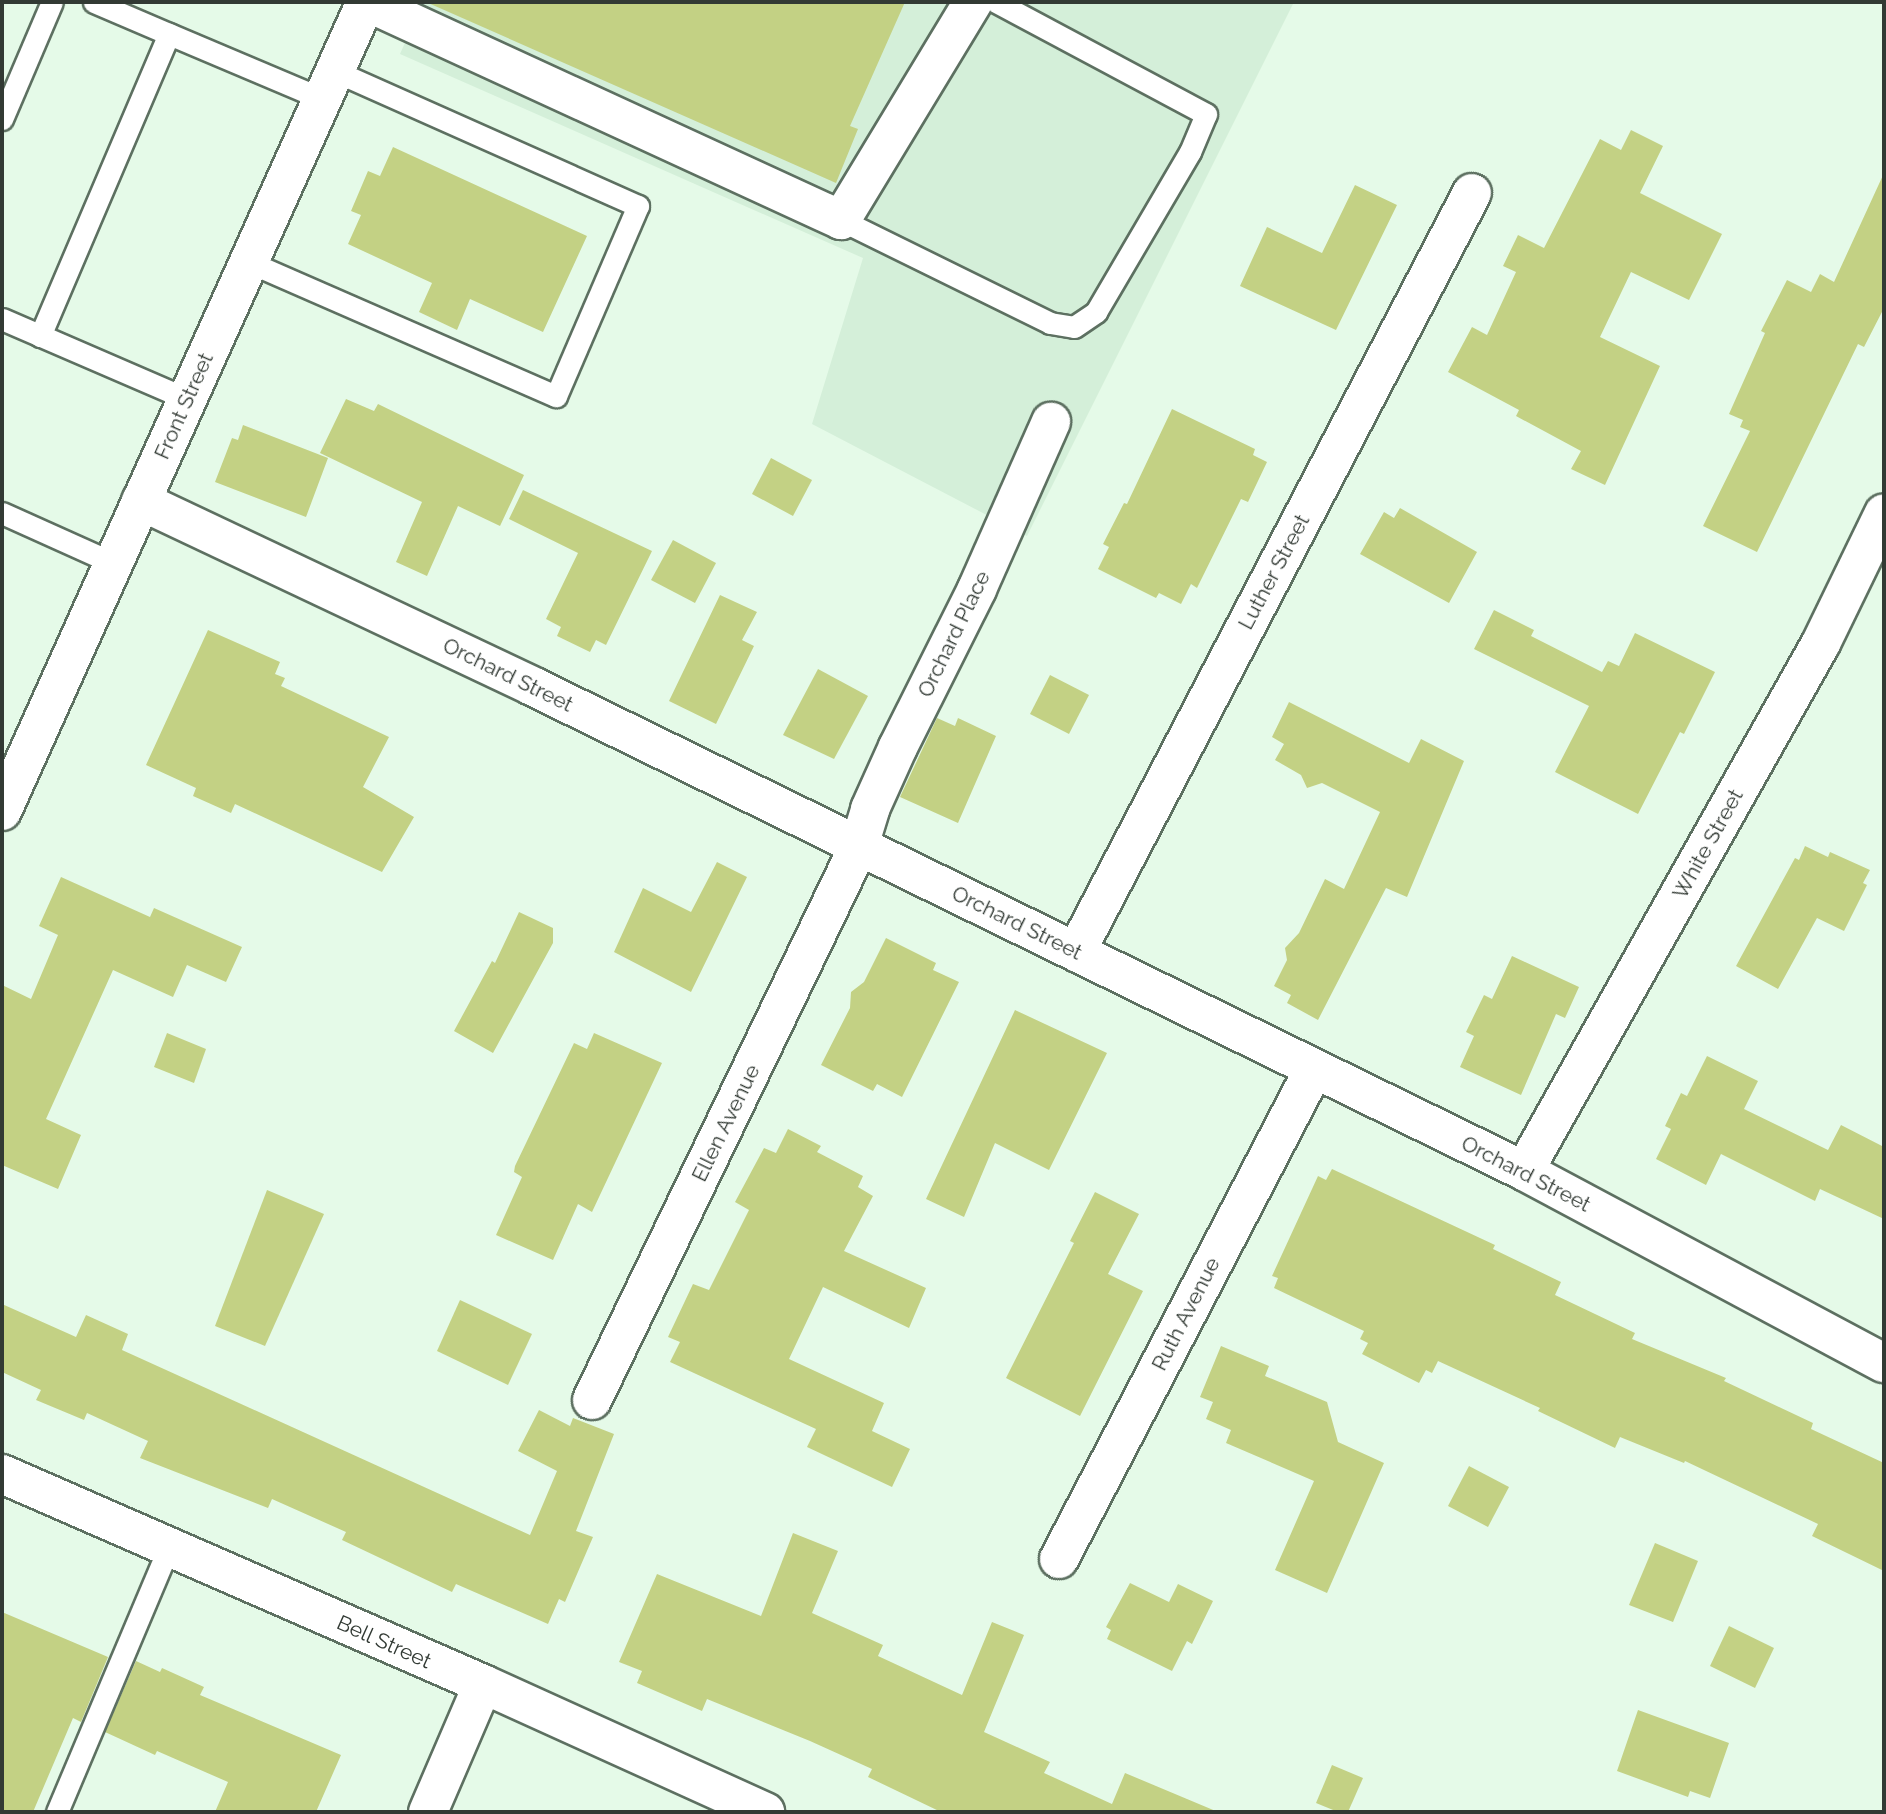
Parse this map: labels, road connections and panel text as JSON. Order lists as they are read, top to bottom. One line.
{"streets":{"street":["Front Street","Luther Street","Orchard Place","Orchard Street","White Street","Ellen Avenue","Ruth Avenue","Bell Street"]},"crossings":[["Front Street","Orchard Street"],["Luther Street","Orchard Street"],["Orchard Place","Orchard Street"],["Orchard Place","Ellen Avenue"],["Orchard Street","White Street"],["Orchard Street","Ellen Avenue"],["Orchard Street","Ruth Avenue"]]}
